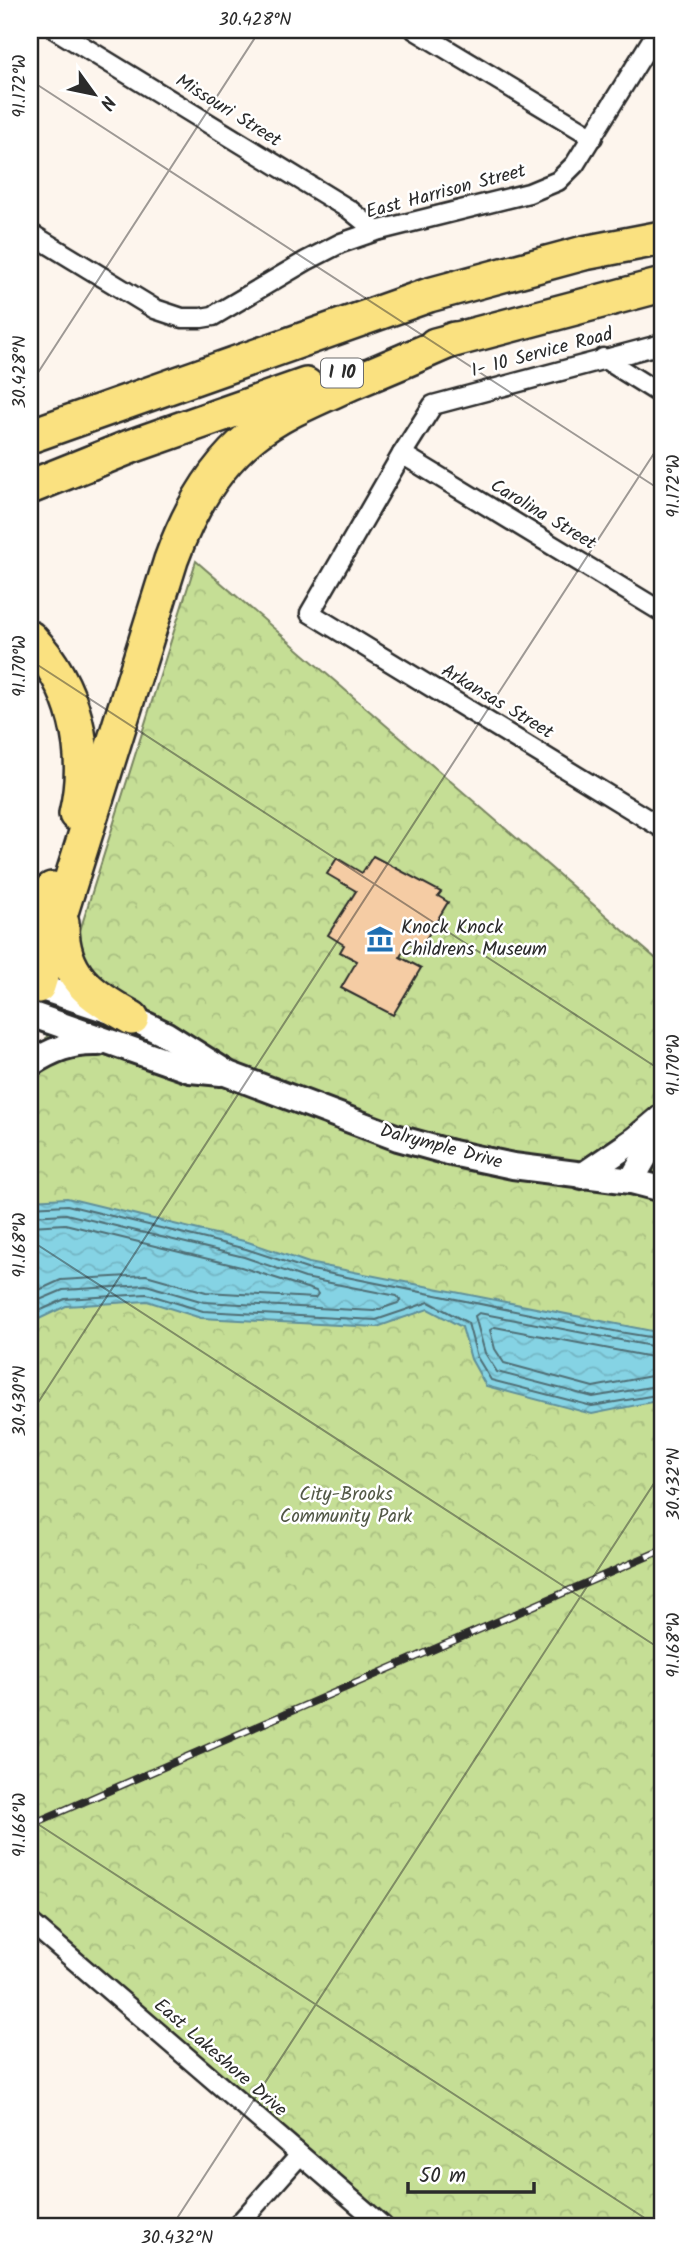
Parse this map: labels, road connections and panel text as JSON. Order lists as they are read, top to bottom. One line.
{"streets":{"highway":["I 10"],"street":["Missouri Street","East Harrison Street","I- 10 Service Road","Carolina Street","Arkansas Street","Dalrymple Drive","East Lakeshore Drive"]},"crossings":[["Missouri Street","East Harrison Street"],["I- 10 Service Road","Carolina Street"],["I- 10 Service Road","Arkansas Street"],["Carolina Street","Arkansas Street"]],"parks":["City-Brooks Community Park"],"places":{"museum":["Knock Knock Childrens Museum"]},"scale_bar":"50 m","north":"bottom right","coordinates":["30.428°N","91.172°W","91.170°W","91.168°W","30.430°N","30.432°N","91.166°W"]}
